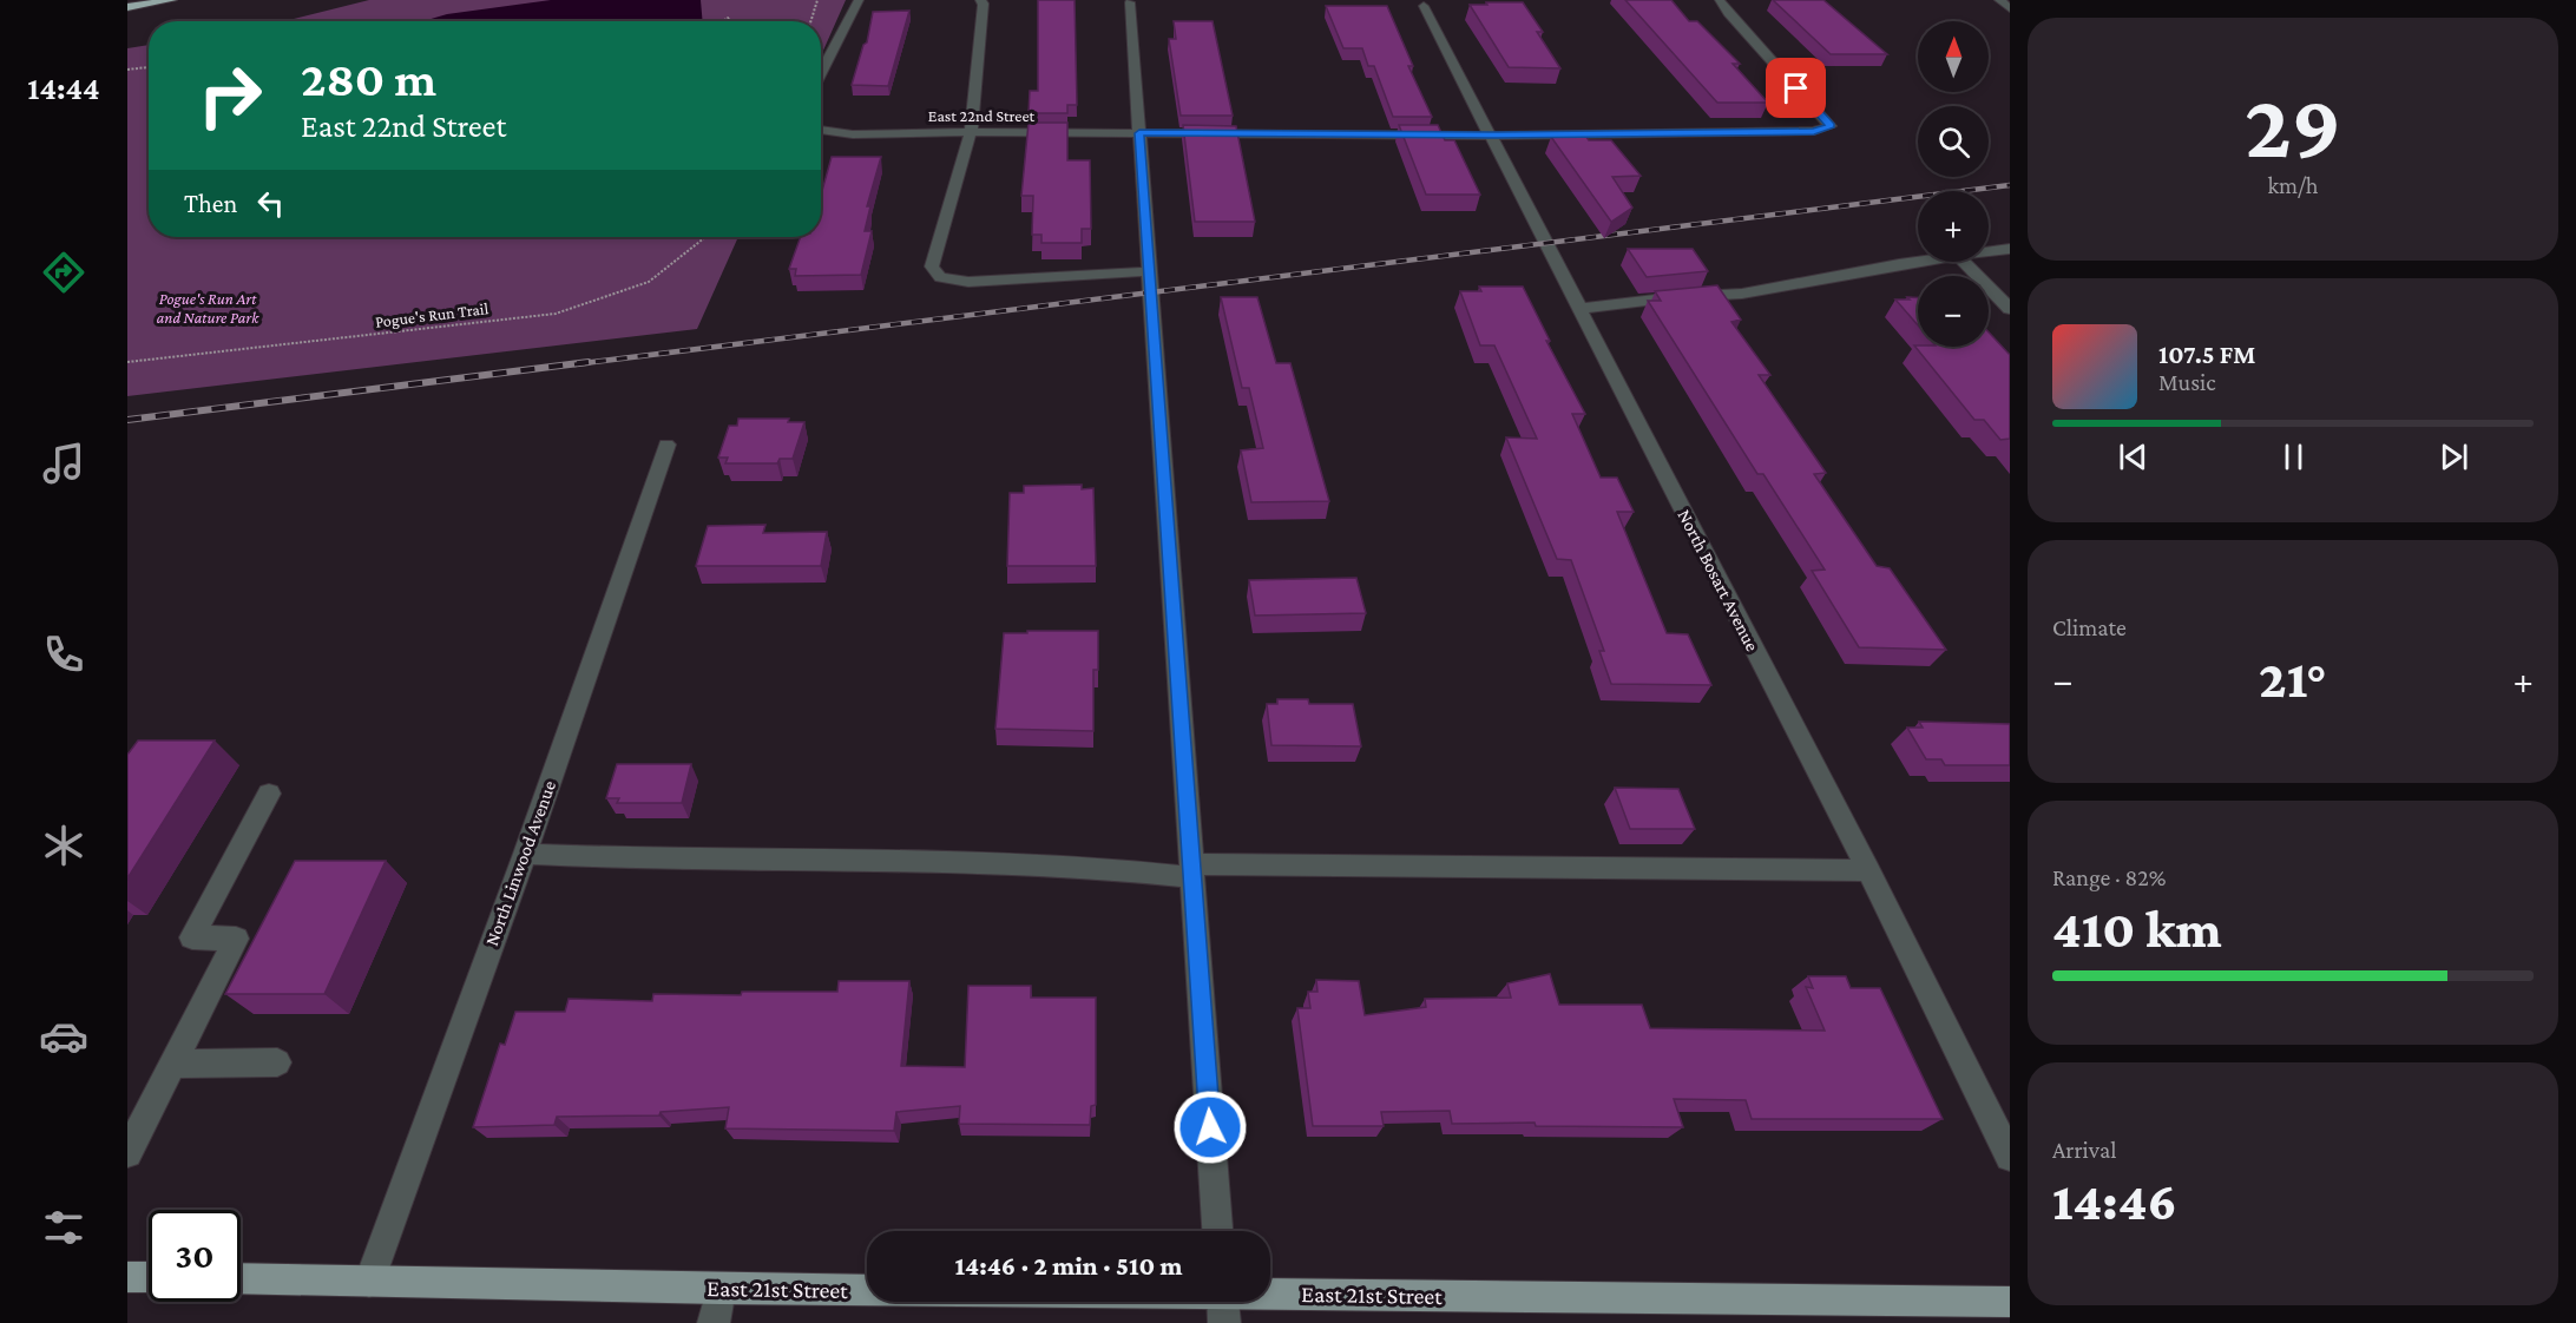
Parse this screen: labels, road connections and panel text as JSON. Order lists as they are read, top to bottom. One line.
{"streets":{"main road":["East 21st Street"],"street":["East 22nd Street","North Bosart Avenue","North Linwood Avenue"],"path":["Pogue's Run Trail"]},"crossings":[["East 22nd Street","North Bosart Avenue"],["North Linwood Avenue","East 21st Street"]],"parks":["Pogue's Run Art and Nature Park"],"north":"top","page":{"tabs":"14:44","tile":[["29","km/h"],"Climate",["Range · 82%","410 km"],["Arrival","14:46"]],"map_buttons":["+","−"],"turn":["280 m","East 22nd Street"],"then":"Then","song":["107.5 FM","Music"],"heat":["−","21°","+"],"limit":"30","trip":"14:46 · 2 min · 510 m"}}
